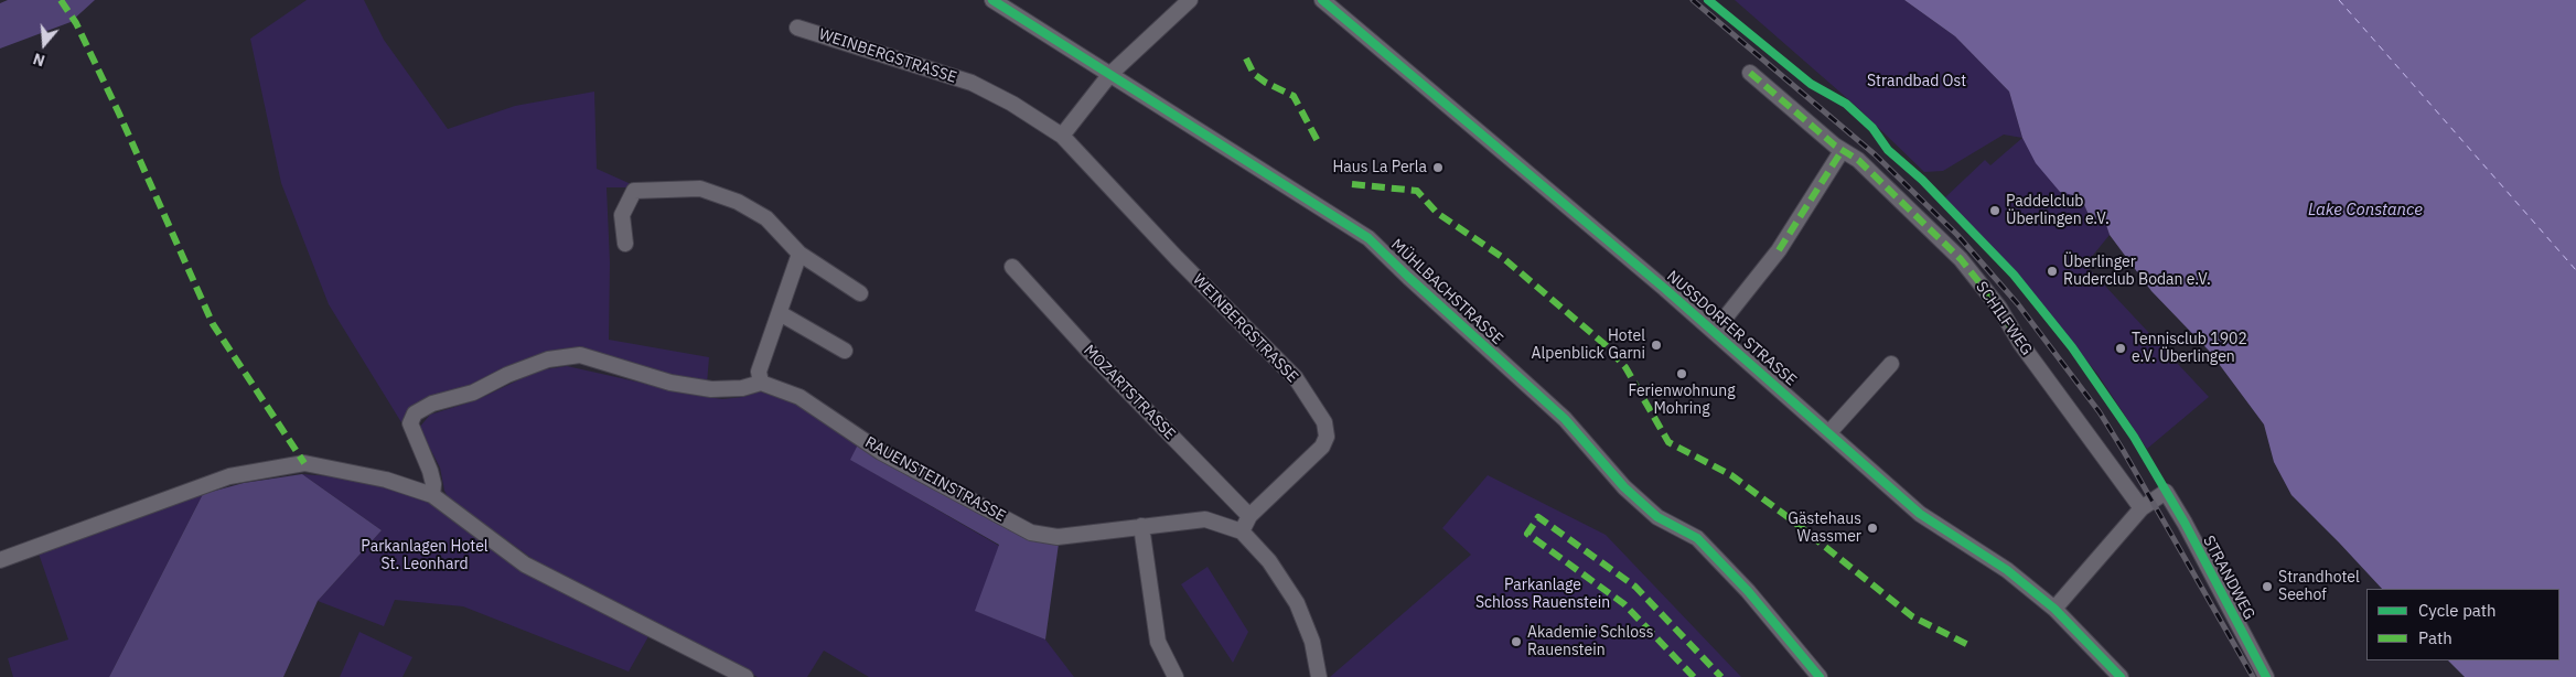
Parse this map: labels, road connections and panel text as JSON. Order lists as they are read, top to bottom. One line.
{"streets":{"street":["WEINBERGSTRASSE","MÜHLBACHSTRASSE","SCHILFWEG","NUSSDORFER STRASSE","MOZARTSTRASSE","RAUENSTEINSTRASSE","STRANDWEG"]},"crossings":[["WEINBERGSTRASSE","MOZARTSTRASSE"],["WEINBERGSTRASSE","RAUENSTEINSTRASSE"],["SCHILFWEG","STRANDWEG"]],"water":["Lake Constance"],"parks":["Strandbad Ost","Parkanlagen Hotel St. Leonhard","Parkanlage Schloss Rauenstein"],"places":["Haus La Perla","Paddelclub Überlingen e.V.","Überlinger Ruderclub Bodan e.V.","Hotel Alpenblick Garni","Tennisclub 1902 e.V. Überlingen","Ferienwohnung Mohring","Gästehaus Wassmer","Strandhotel Seehof","Akademie Schloss Rauenstein"],"legend":["Cycle path","Path"],"north":"bottom"}
